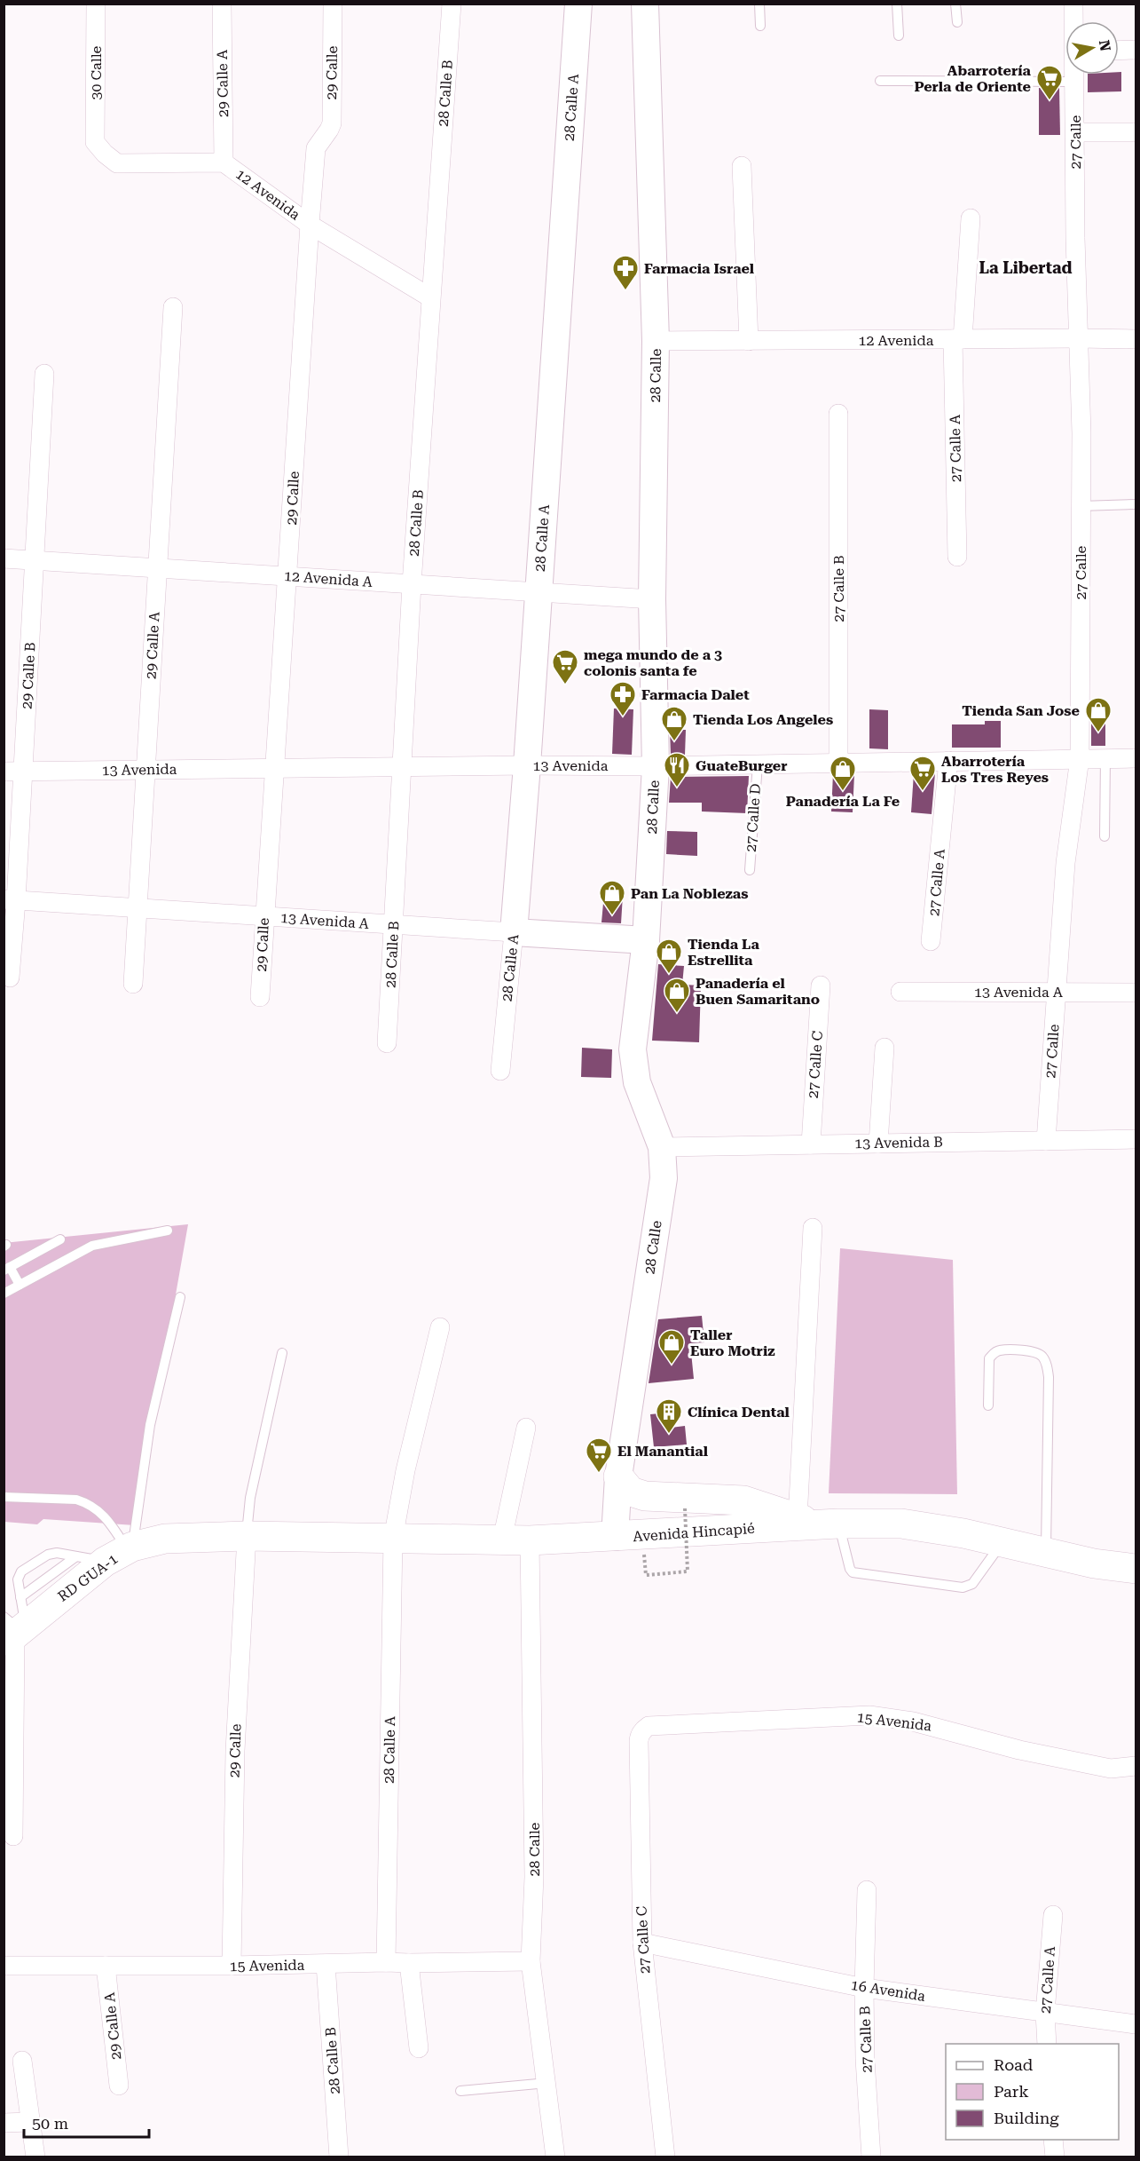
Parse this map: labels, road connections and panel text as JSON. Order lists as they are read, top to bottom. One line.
{"streets":{"main road":["28 Calle A","28 Calle","13 Avenida A","Avenida Hincapié","RD GUA-1"],"street":["30 Calle","29 Calle","29 Calle A","28 Calle B","27 Calle","12 Avenida","27 Calle A","12 Avenida A","27 Calle B","29 Calle B","13 Avenida","27 Calle C","13 Avenida B","15 Avenida","16 Avenida"],"lane":["27 Calle D"]},"crossings":[["30 Calle","12 Avenida"],["29 Calle","12 Avenida"],["29 Calle","12 Avenida A"],["29 Calle","13 Avenida"],["29 Calle","13 Avenida A"],["29 Calle","Avenida Hincapié"],["29 Calle","RD GUA-1"],["29 Calle","15 Avenida"],["29 Calle A","12 Avenida"],["29 Calle A","12 Avenida A"],["29 Calle A","13 Avenida"],["29 Calle A","13 Avenida A"],["29 Calle A","15 Avenida"],["28 Calle B","12 Avenida"],["28 Calle B","12 Avenida A"],["28 Calle B","13 Avenida"],["28 Calle B","13 Avenida A"],["28 Calle B","15 Avenida"],["28 Calle A","12 Avenida A"],["28 Calle A","13 Avenida"],["28 Calle A","13 Avenida A"],["28 Calle A","Avenida Hincapié"],["28 Calle A","15 Avenida"],["27 Calle","12 Avenida"],["27 Calle","13 Avenida"],["27 Calle","13 Avenida A"],["27 Calle","13 Avenida B"],["12 Avenida","28 Calle"],["12 Avenida","27 Calle A"],["28 Calle","12 Avenida A"],["28 Calle","13 Avenida"],["28 Calle","13 Avenida A"],["28 Calle","13 Avenida B"],["28 Calle","Avenida Hincapié"],["28 Calle","15 Avenida"],["27 Calle A","13 Avenida"],["27 Calle A","16 Avenida"],["12 Avenida A","29 Calle B"],["27 Calle B","13 Avenida"],["27 Calle B","16 Avenida"],["29 Calle B","13 Avenida"],["29 Calle B","13 Avenida A"],["13 Avenida","27 Calle D"],["27 Calle C","13 Avenida B"],["27 Calle C","15 Avenida"],["27 Calle C","16 Avenida"],["Avenida Hincapié","RD GUA-1"]],"districts":["La Libertad"],"places":{"supermarket":["Abarrotería Perla de Oriente","mega mundo de a 3 colonis santa fe","Abarrotería Los Tres Reyes","El Manantial"],"pharmacy":["Farmacia Israel","Farmacia Dalet"],"shop":["Tienda San Jose","Tienda Los Angeles","Panadería La Fe","Pan La Noblezas","Tienda La Estrellita","Panadería el Buen Samaritano","Taller Euro Motriz"],"restaurant":["GuateBurger"],"building":["Clínica Dental"]},"legend":["Road","Park","Building"],"scale_bar":"50 m","north":"right"}
